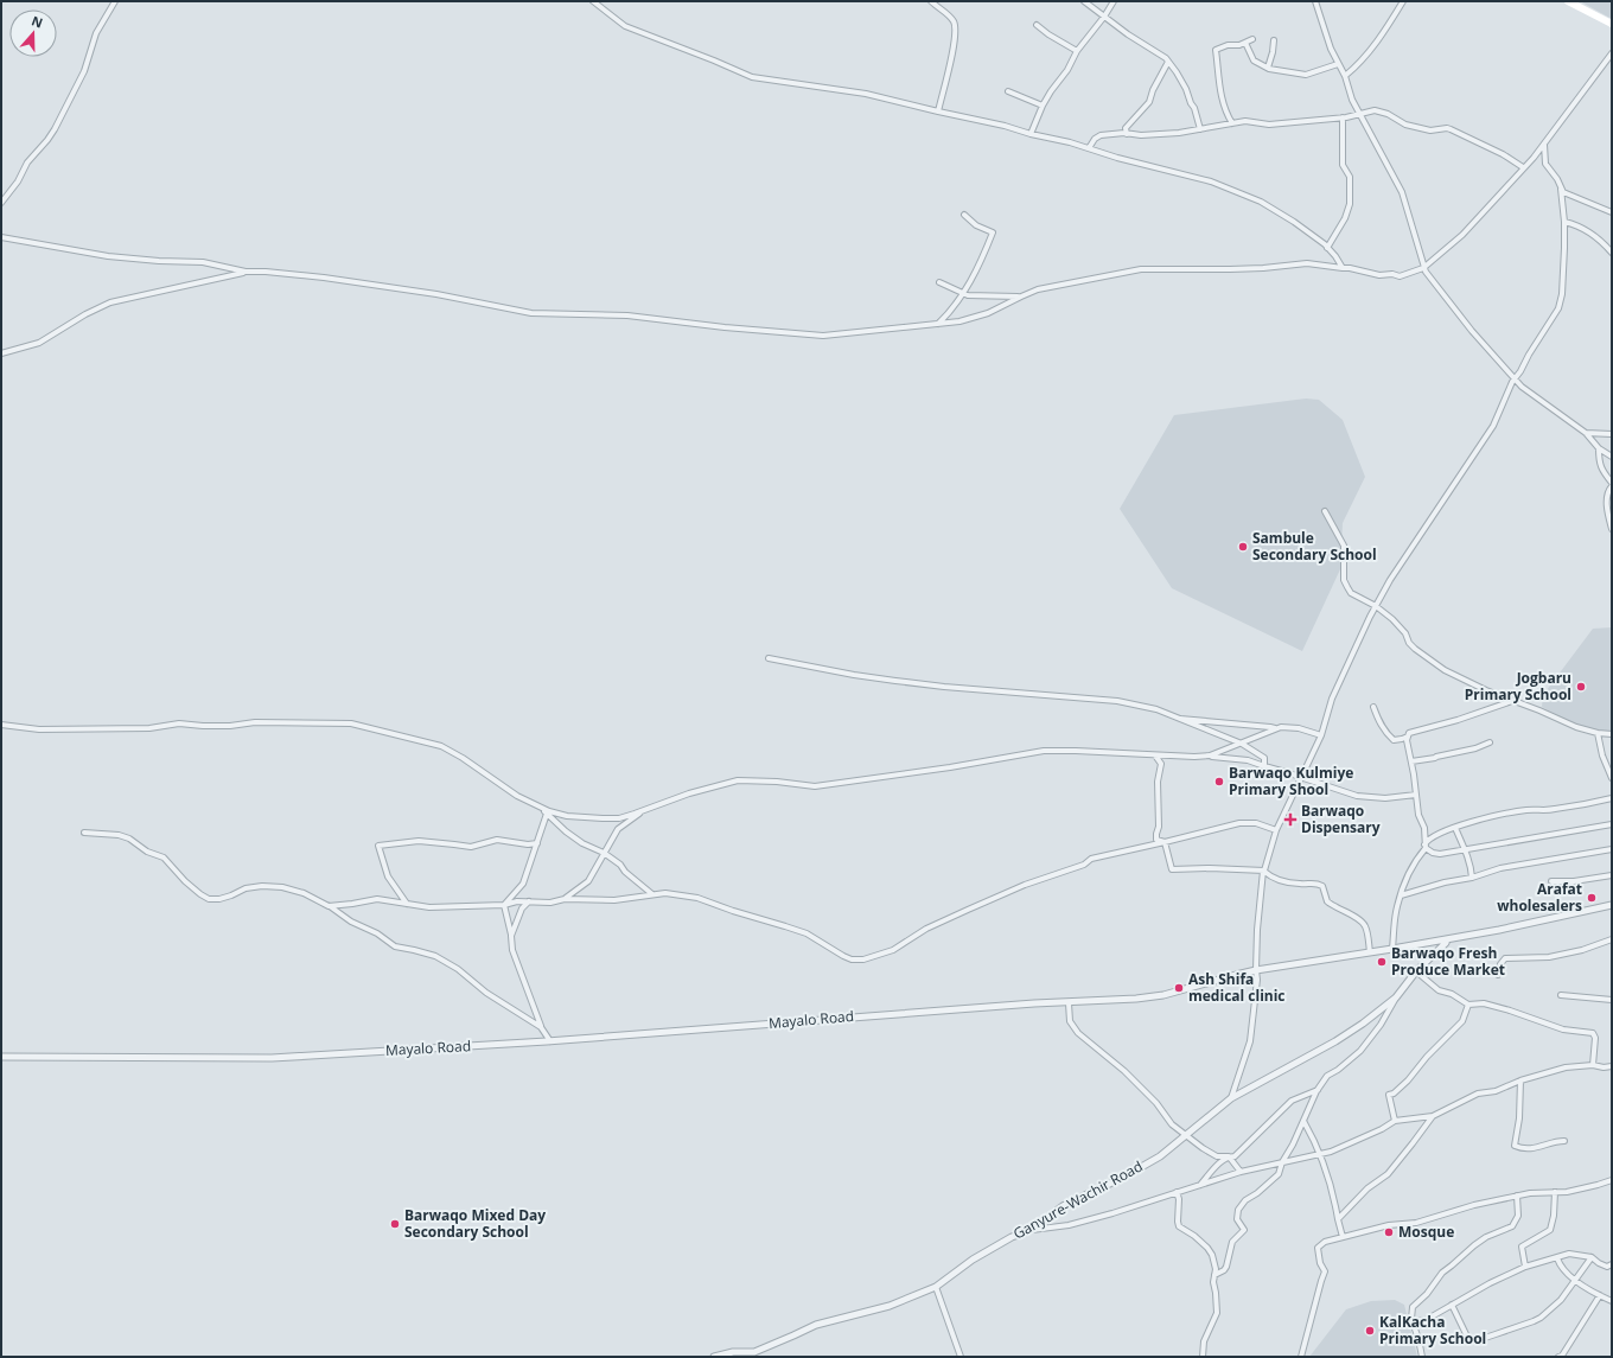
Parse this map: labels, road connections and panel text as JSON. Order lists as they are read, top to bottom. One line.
{"streets":{"street":["Mayalo Road","Ganyure-Wachir Road"]},"crossings":[["Mayalo Road","Ganyure-Wachir Road"]],"places":{"other":["Sambule Secondary School","Jogbaru Primary School","Barwaqo Kulmiye Primary Shool","Arafat wholesalers","Barwaqo Fresh Produce Market","Ash Shifa medical clinic","Barwaqo Mixed Day Secondary School","Mosque","KalKacha Primary School"],"health":["Barwaqo Dispensary"]},"north":"top"}
